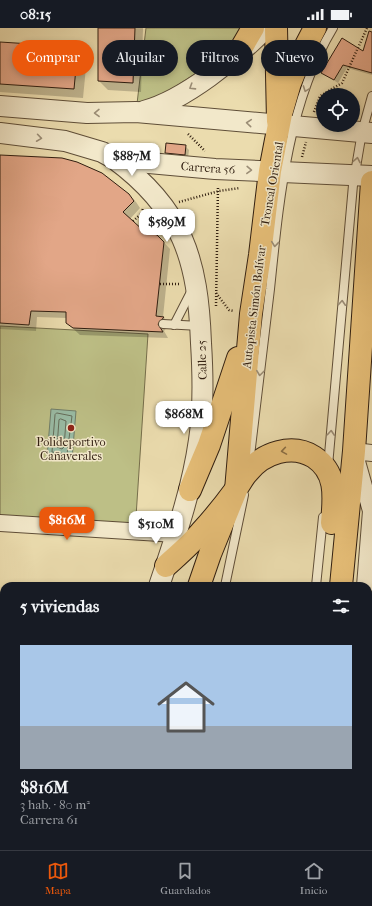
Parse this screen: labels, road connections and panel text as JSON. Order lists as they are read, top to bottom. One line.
{"streets":{"main road":["Autopista Simón Bolívar"],"street":["Carrera 56","Calle 25"],"lane":["Troncal Oriental"]},"crossings":[["Carrera 56","Troncal Oriental"],["Carrera 56","Autopista Simón Bolívar"],["Carrera 56","Calle 25"],["Troncal Oriental","Autopista Simón Bolívar"]],"one_way":["Troncal Oriental"],"places":["Polideportivo Cañaverales"],"page":{"status":"08:15","chip":["Comprar","Alquilar","Filtros","Nuevo"],"price":["$887M","$589M","$868M","$816M","$510M"],"heading":"5 viviendas","list":[{"name":"$816M","note":"3 hab. · 80 m² · Carrera 61"}],"tabs":["Mapa","Guardados","Inicio"]}}
